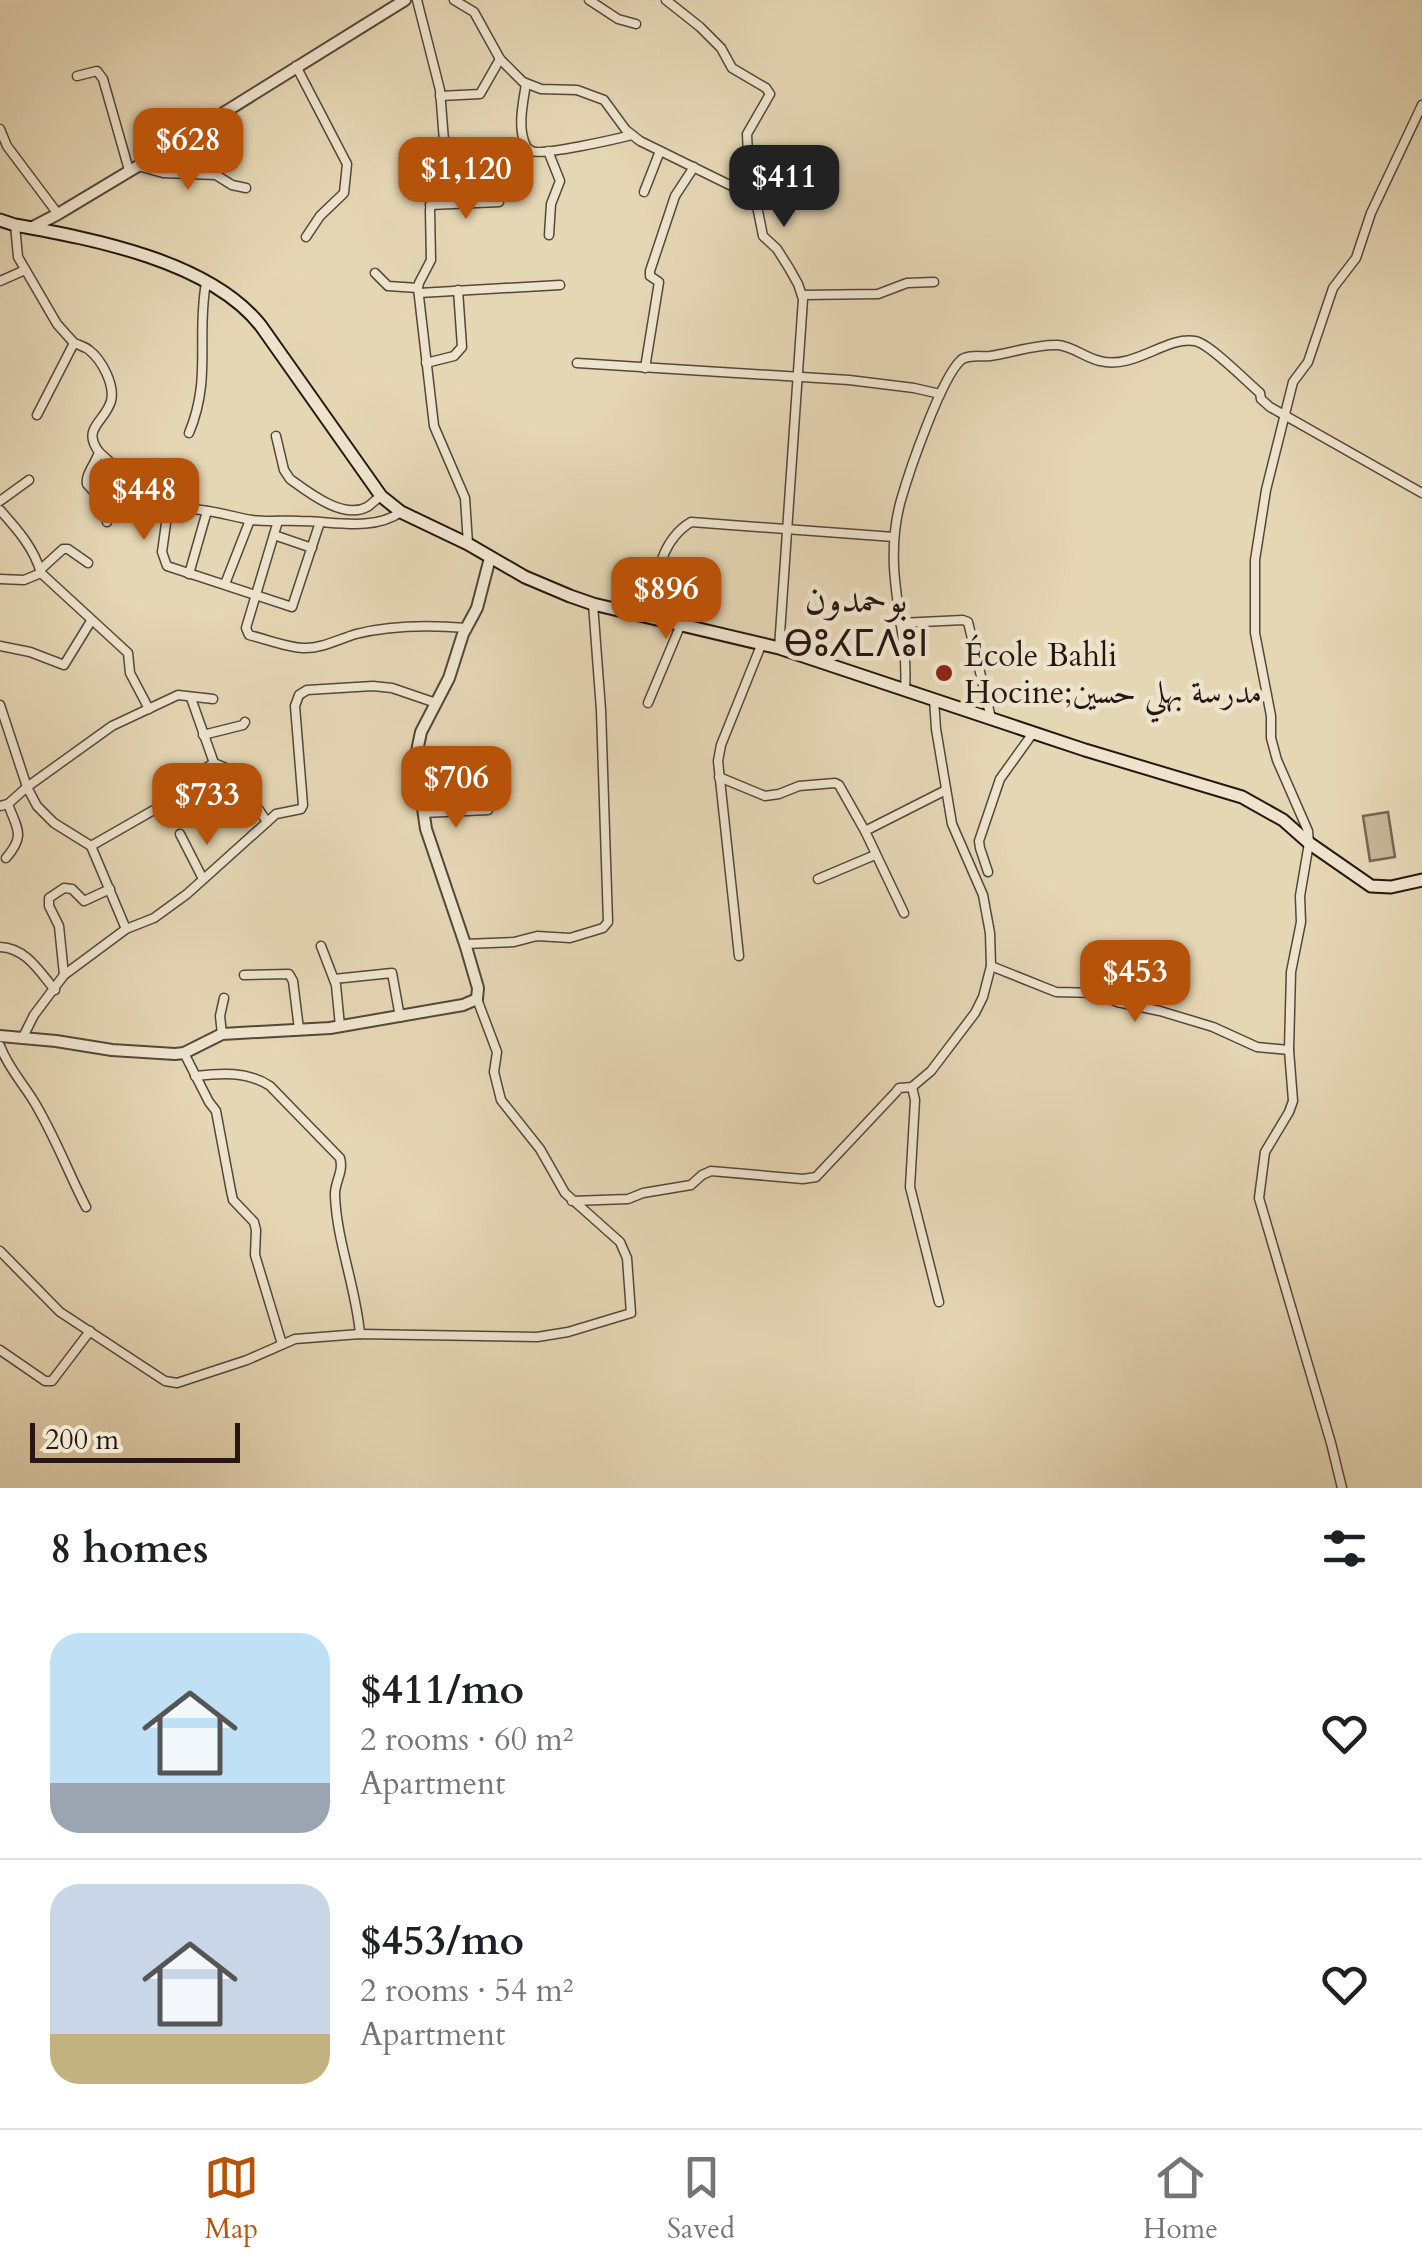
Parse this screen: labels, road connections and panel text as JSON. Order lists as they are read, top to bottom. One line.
{"districts":["بوحمدون ⴱⵓⵃⵎⴷⵓⵏ"],"places":["École Bahli Hocine;مدرسة بهلي حسين"],"scale_bar":"200 m","page":{"price":["$628","$1,120","$411","$448","$896","$706","$733","$453"],"scale":"200 m","heading":"8 homes","list":[{"name":"$411/mo","note":"2 rooms · 60 m² · Apartment"},{"name":"$453/mo","note":"2 rooms · 54 m² · Apartment"}],"tabs":["Map","Saved","Home"]}}
